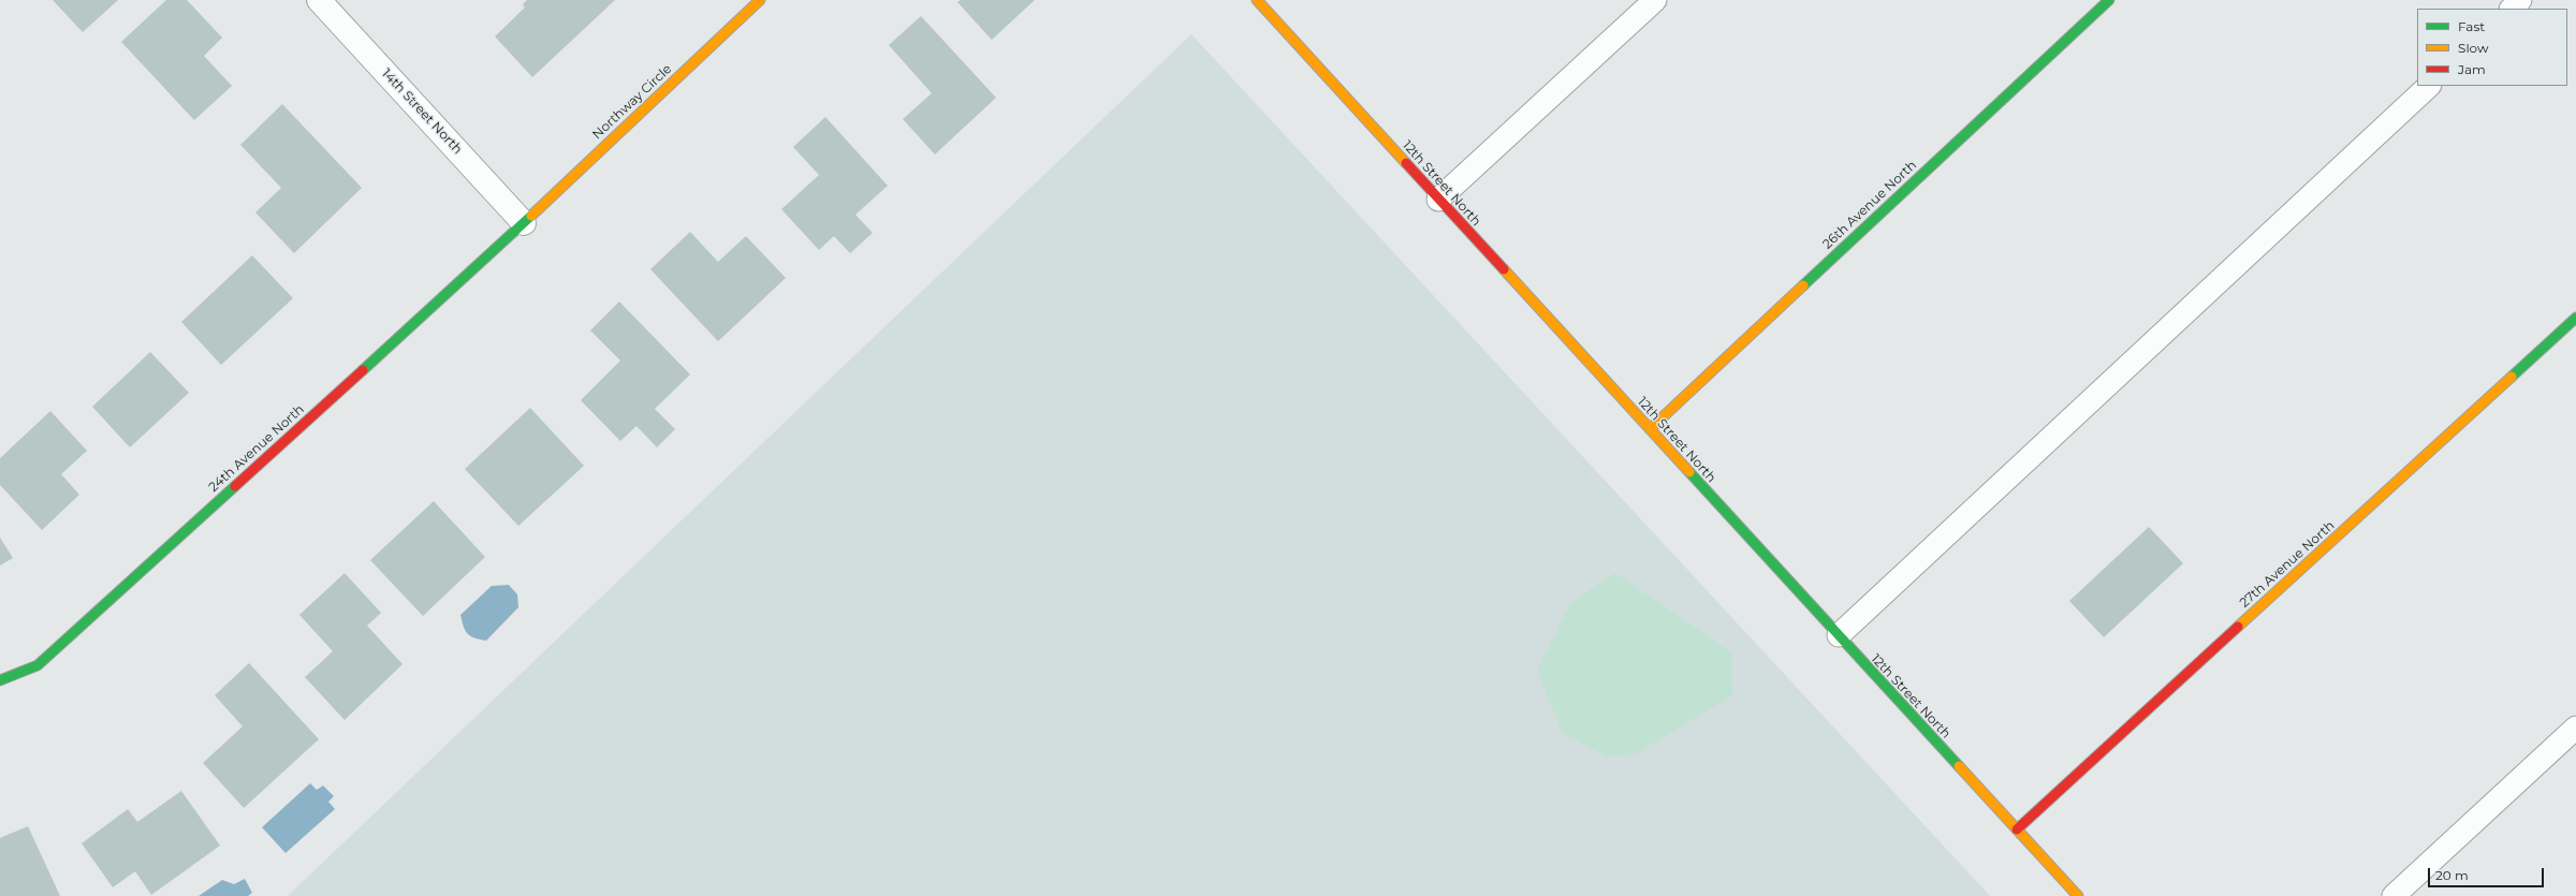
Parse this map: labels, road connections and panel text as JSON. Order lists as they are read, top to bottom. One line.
{"streets":{"street":["Northway Circle","14th Street North","12th Street North","26th Avenue North","24th Avenue North","27th Avenue North"]},"crossings":[["Northway Circle","14th Street North"],["Northway Circle","24th Avenue North"],["14th Street North","24th Avenue North"],["12th Street North","26th Avenue North"],["12th Street North","27th Avenue North"]],"legend":["Fast","Slow","Jam"],"scale_bar":"20 m"}
